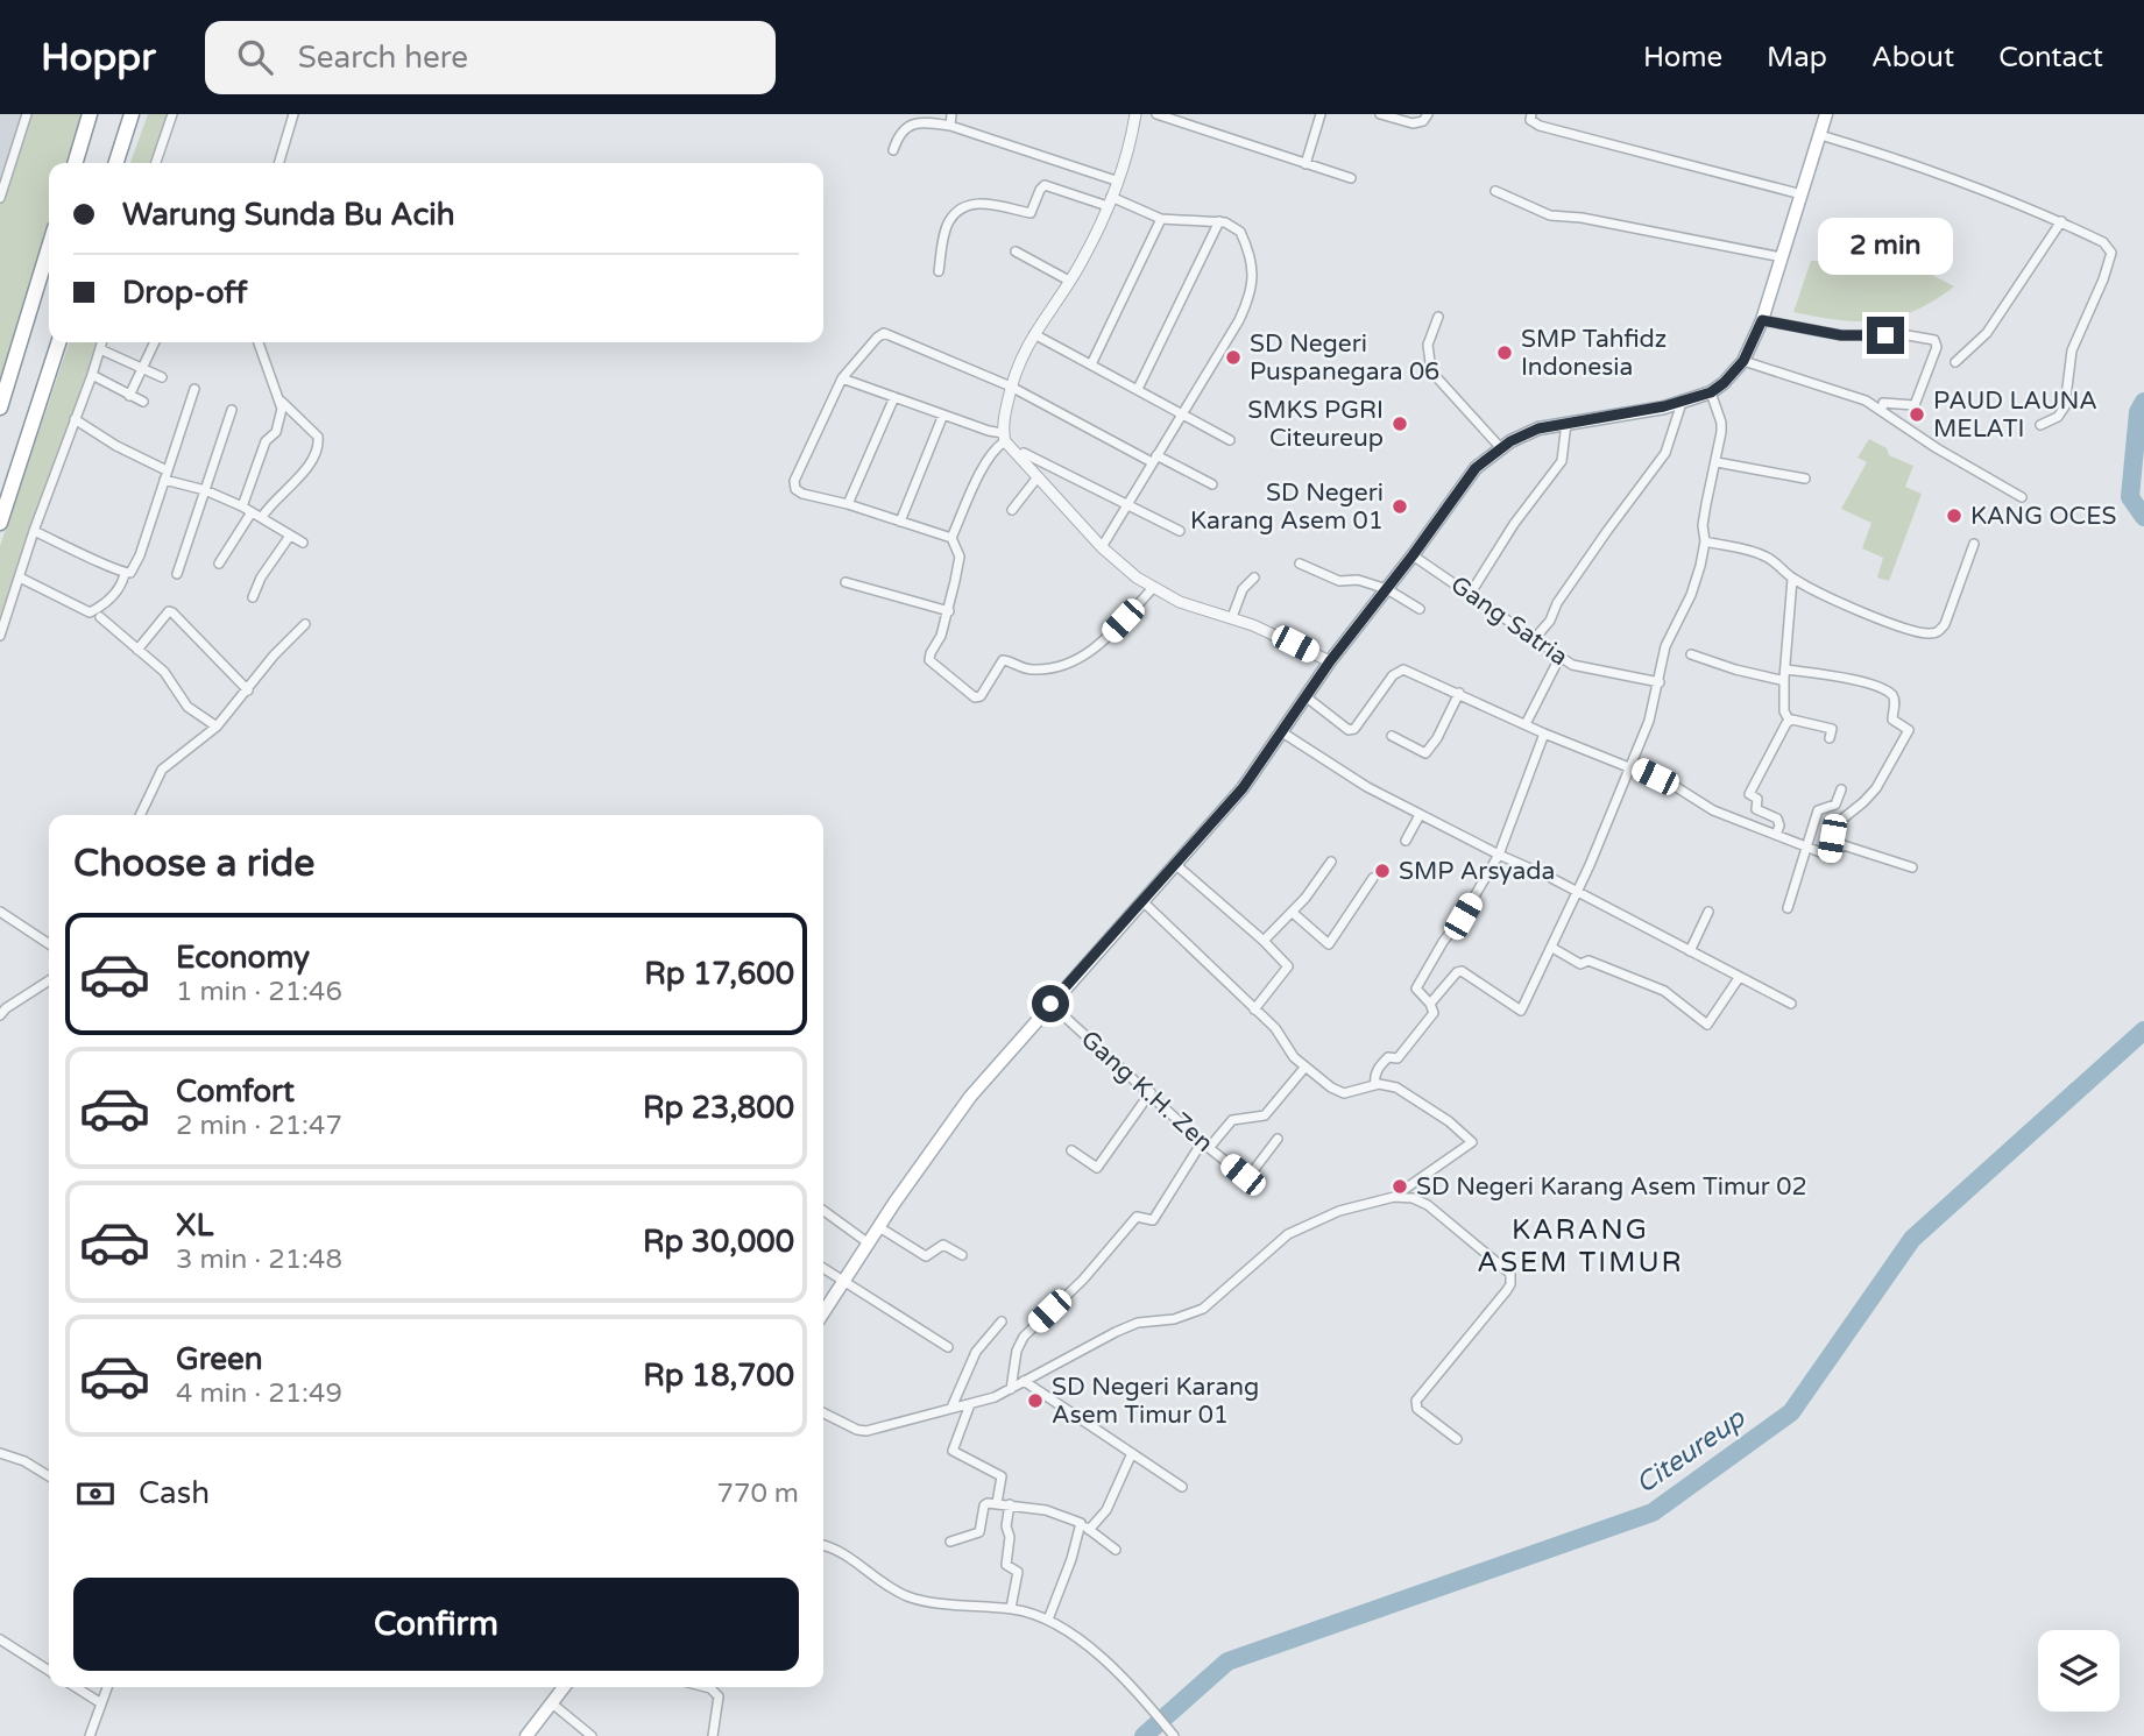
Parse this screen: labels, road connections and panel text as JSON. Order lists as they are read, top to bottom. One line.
{"streets":{"street":["Gang Satria","Gang K.H. Zen"]},"districts":["KARANG ASEM TIMUR"],"water":["Citeureup"],"places":["SMP Tahfidz Indonesia","SD Negeri Puspanegara 06","PAUD LAUNA MELATI","SMKS PGRI Citeureup","SD Negeri Karang Asem 01","KANG OCES","SMP Arsyada","SD Negeri Karang Asem Timur 02","SD Negeri Karang Asem Timur 01"],"page":{"header":"Hoppr","search":"Search here","nav":["Home","Map","About","Contact"],"banner":["Warung Sunda Bu Acih","Drop-off"],"bubble":"2 min","heading":"Choose a ride","list":[{"name":"Economy","note":"1 min · 21:46","value":"Rp 17,600"},{"name":"Comfort","note":"2 min · 21:47","value":"Rp 23,800"},{"name":"XL","note":"3 min · 21:48","value":"Rp 30,000"},{"name":"Green","note":"4 min · 21:49","value":"Rp 18,700"}],"pay":["Cash","770 m"],"buttons":"Confirm"}}
